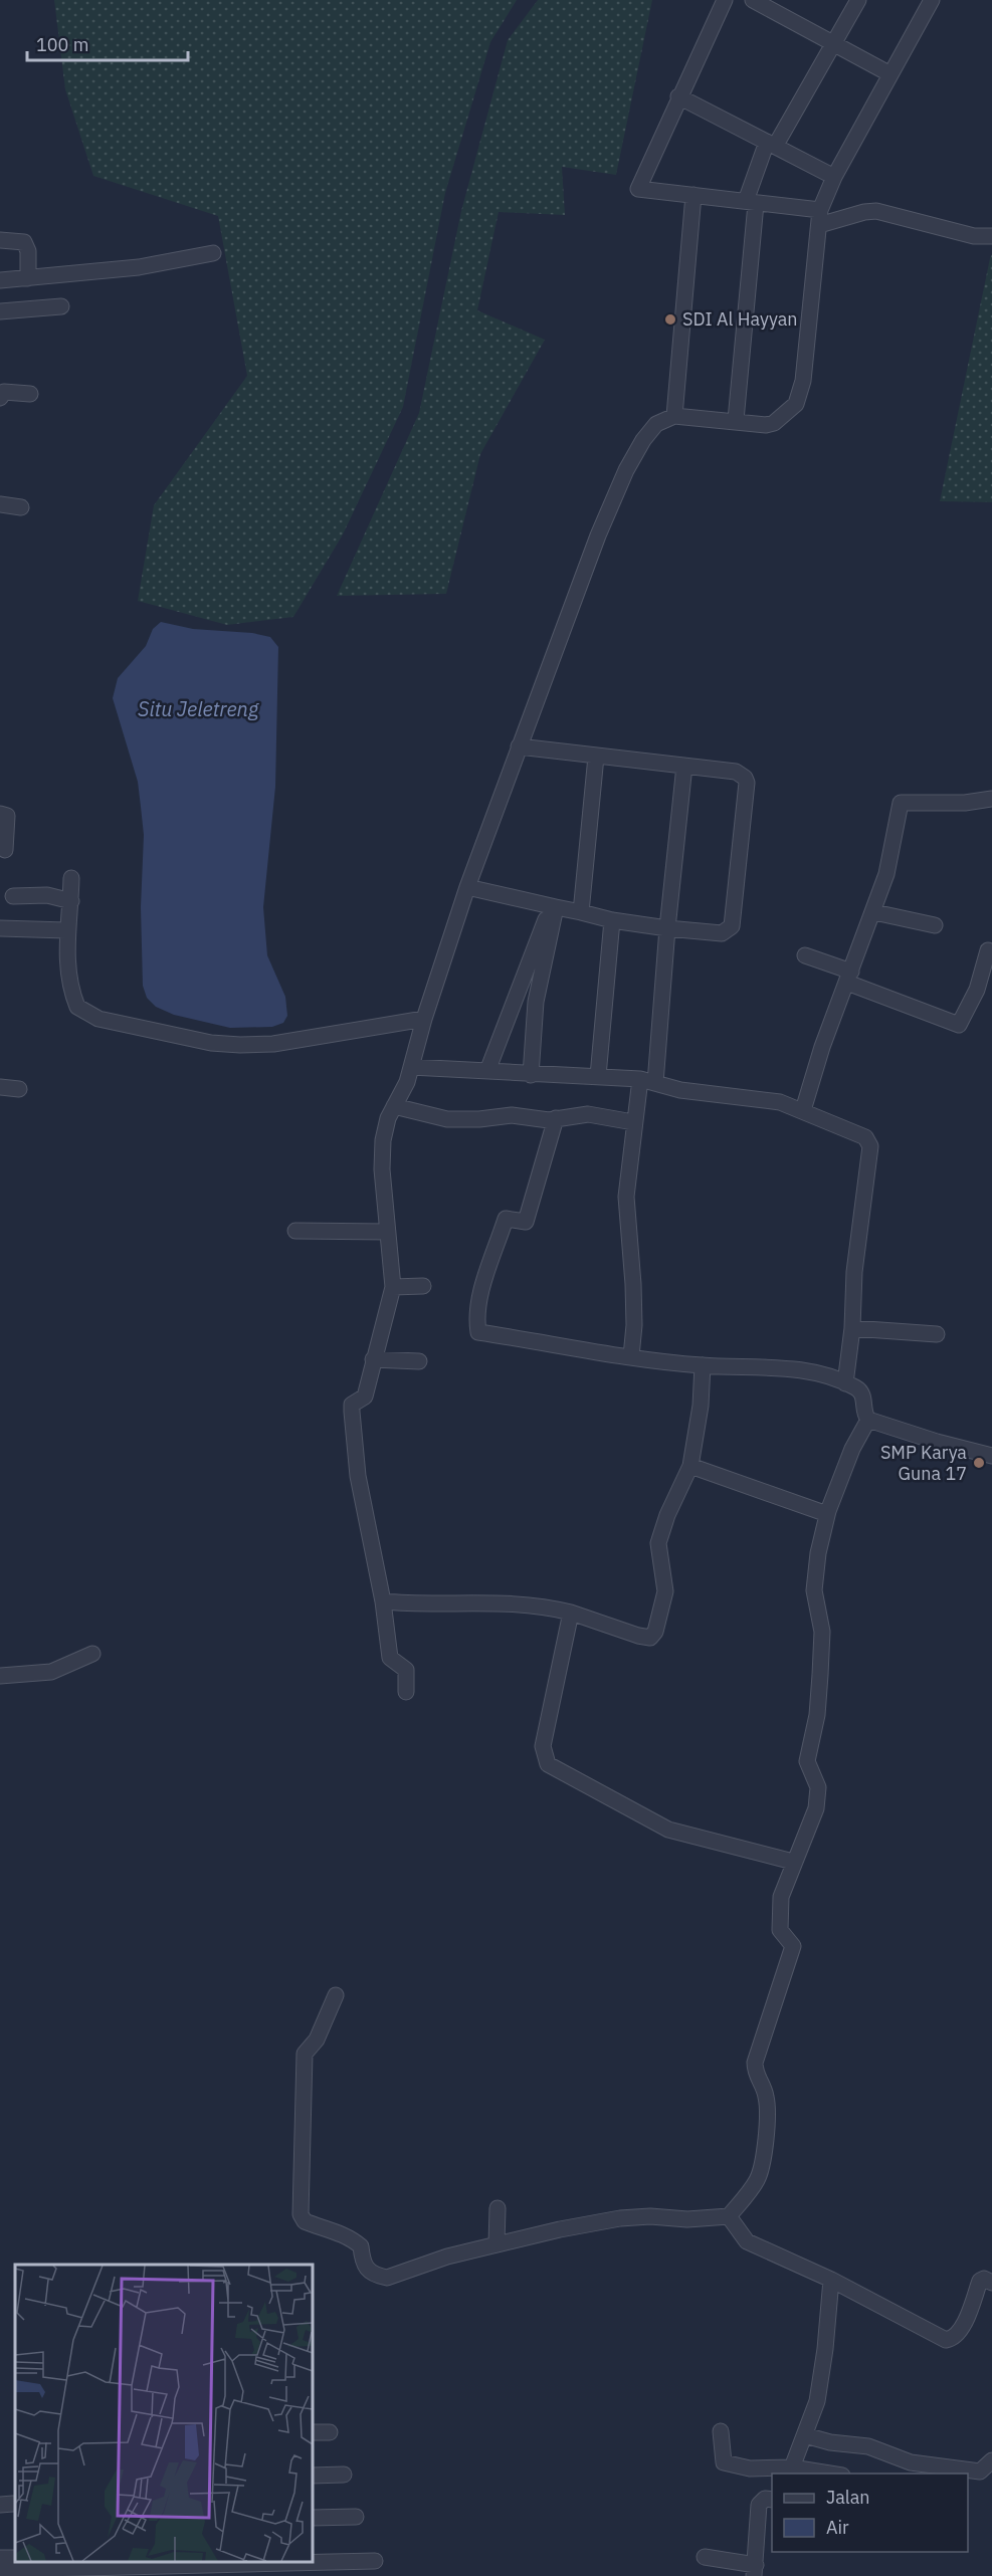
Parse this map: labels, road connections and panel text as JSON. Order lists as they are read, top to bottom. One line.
{"water":["Situ Jeletreng"],"places":["SDI Al Hayyan","SMP Karya Guna 17"],"legend":["Jalan","Air"],"scale_bar":"100 m"}
